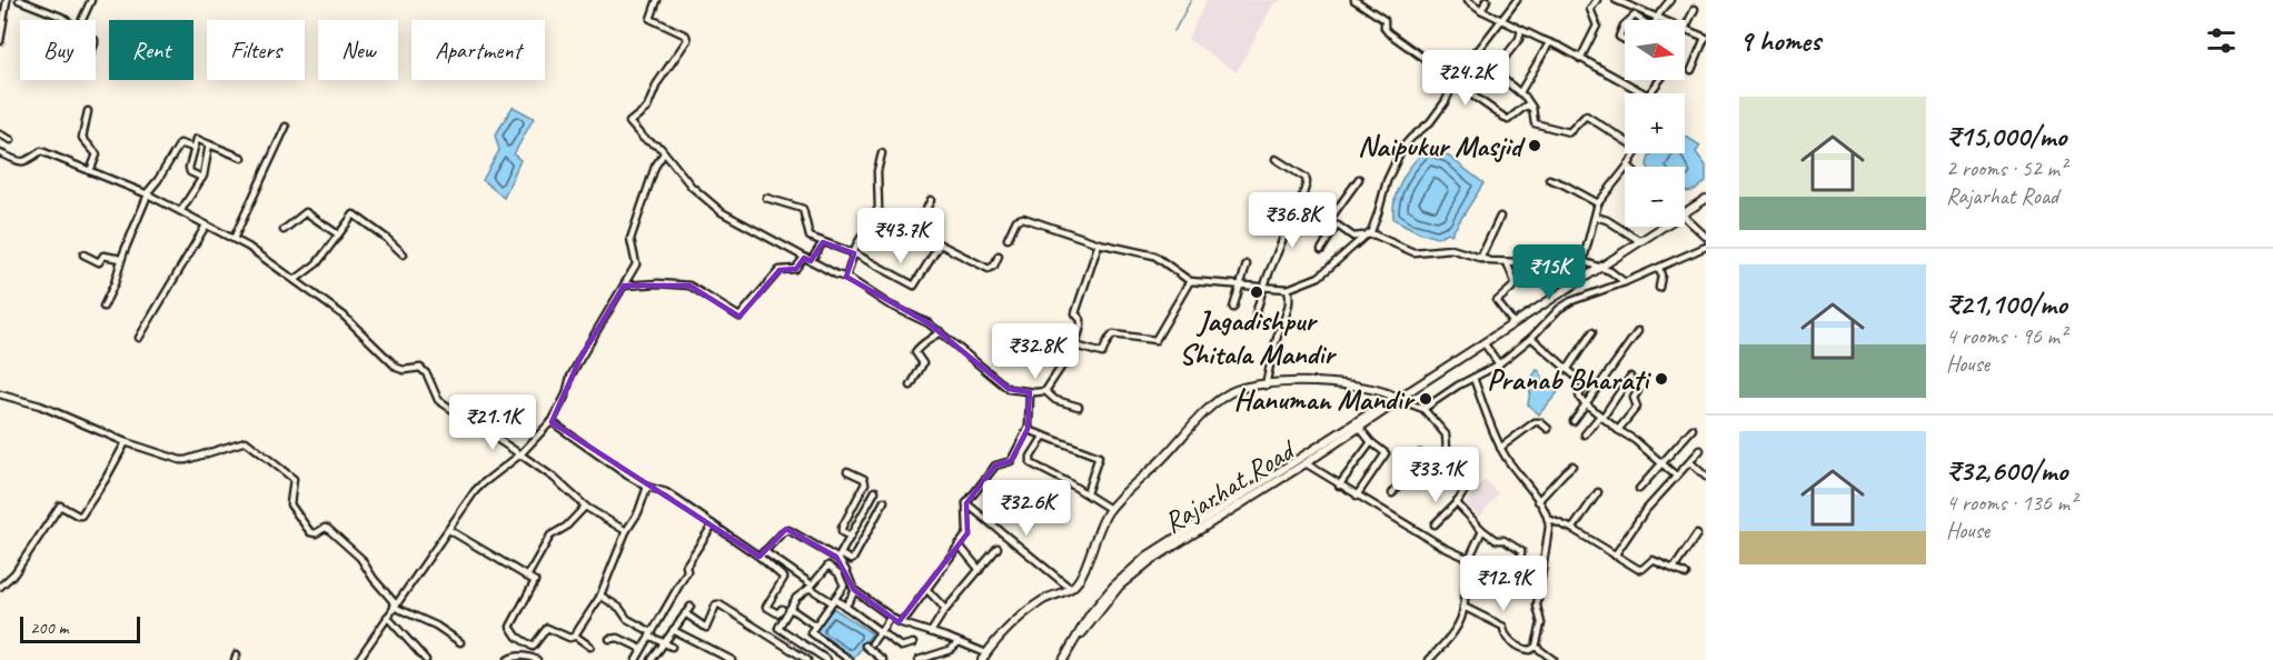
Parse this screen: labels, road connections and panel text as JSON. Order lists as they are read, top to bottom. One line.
{"streets":{"main road":["Rajarhat Road"]},"places":["Naipukur Masjid","Jagadishpur Shitala Mandir","Pranab Bharati","Hanuman Mandir"],"scale_bar":"200 m","north":"right","page":{"heading":"9 homes","map_buttons":["+","−"],"chip":["Buy","Rent","Filters","New","Apartment"],"price":["₹24.2K","₹36.8K","₹43.7K","₹15K","₹32.8K","₹21.1K","₹33.1K","₹32.6K","₹12.9K"],"list":[{"name":"₹15,000/mo","note":"2 rooms · 52 m² · Rajarhat Road"},{"name":"₹21,100/mo","note":"4 rooms · 96 m² · House"},{"name":"₹32,600/mo","note":"4 rooms · 136 m² · House"}],"scale":"200 m"}}
